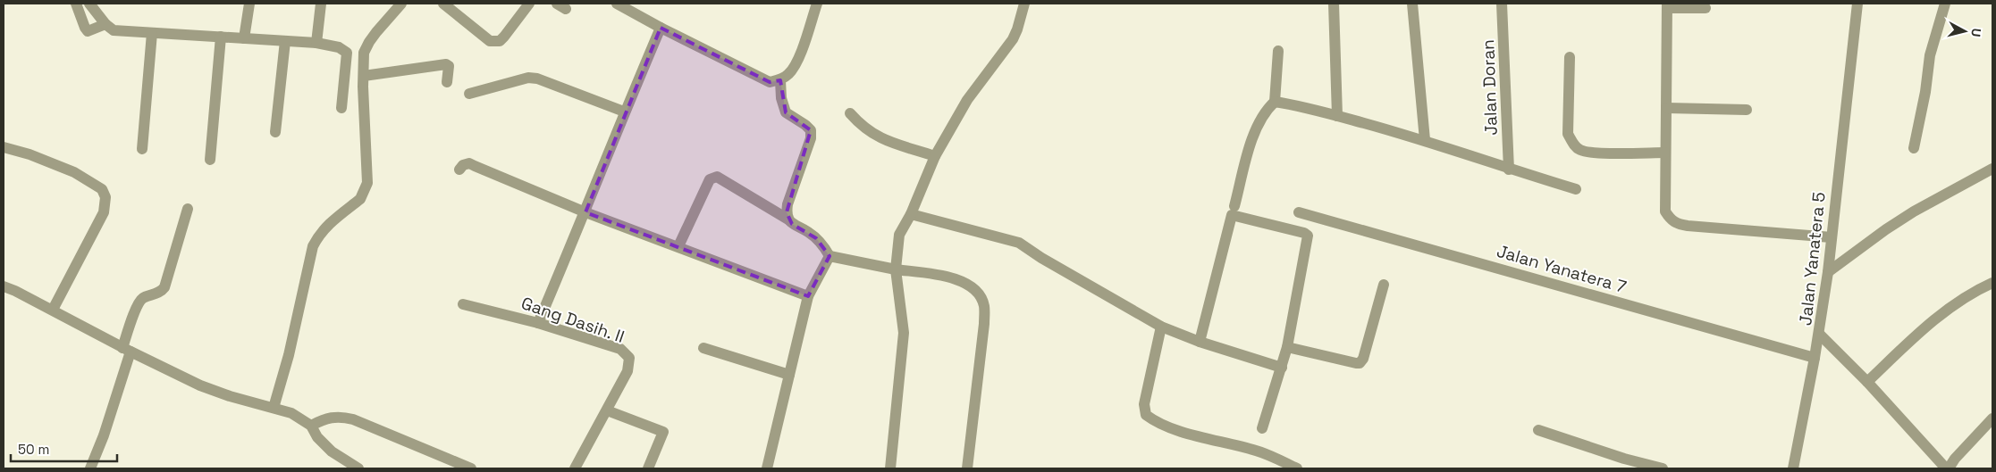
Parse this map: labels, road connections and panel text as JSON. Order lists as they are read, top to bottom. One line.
{"streets":{"street":["Jalan Doran","Jalan Yanatera 5","Jalan Yanatera 7","Gang Dasih. II"]},"scale_bar":"50 m","north":"right"}
